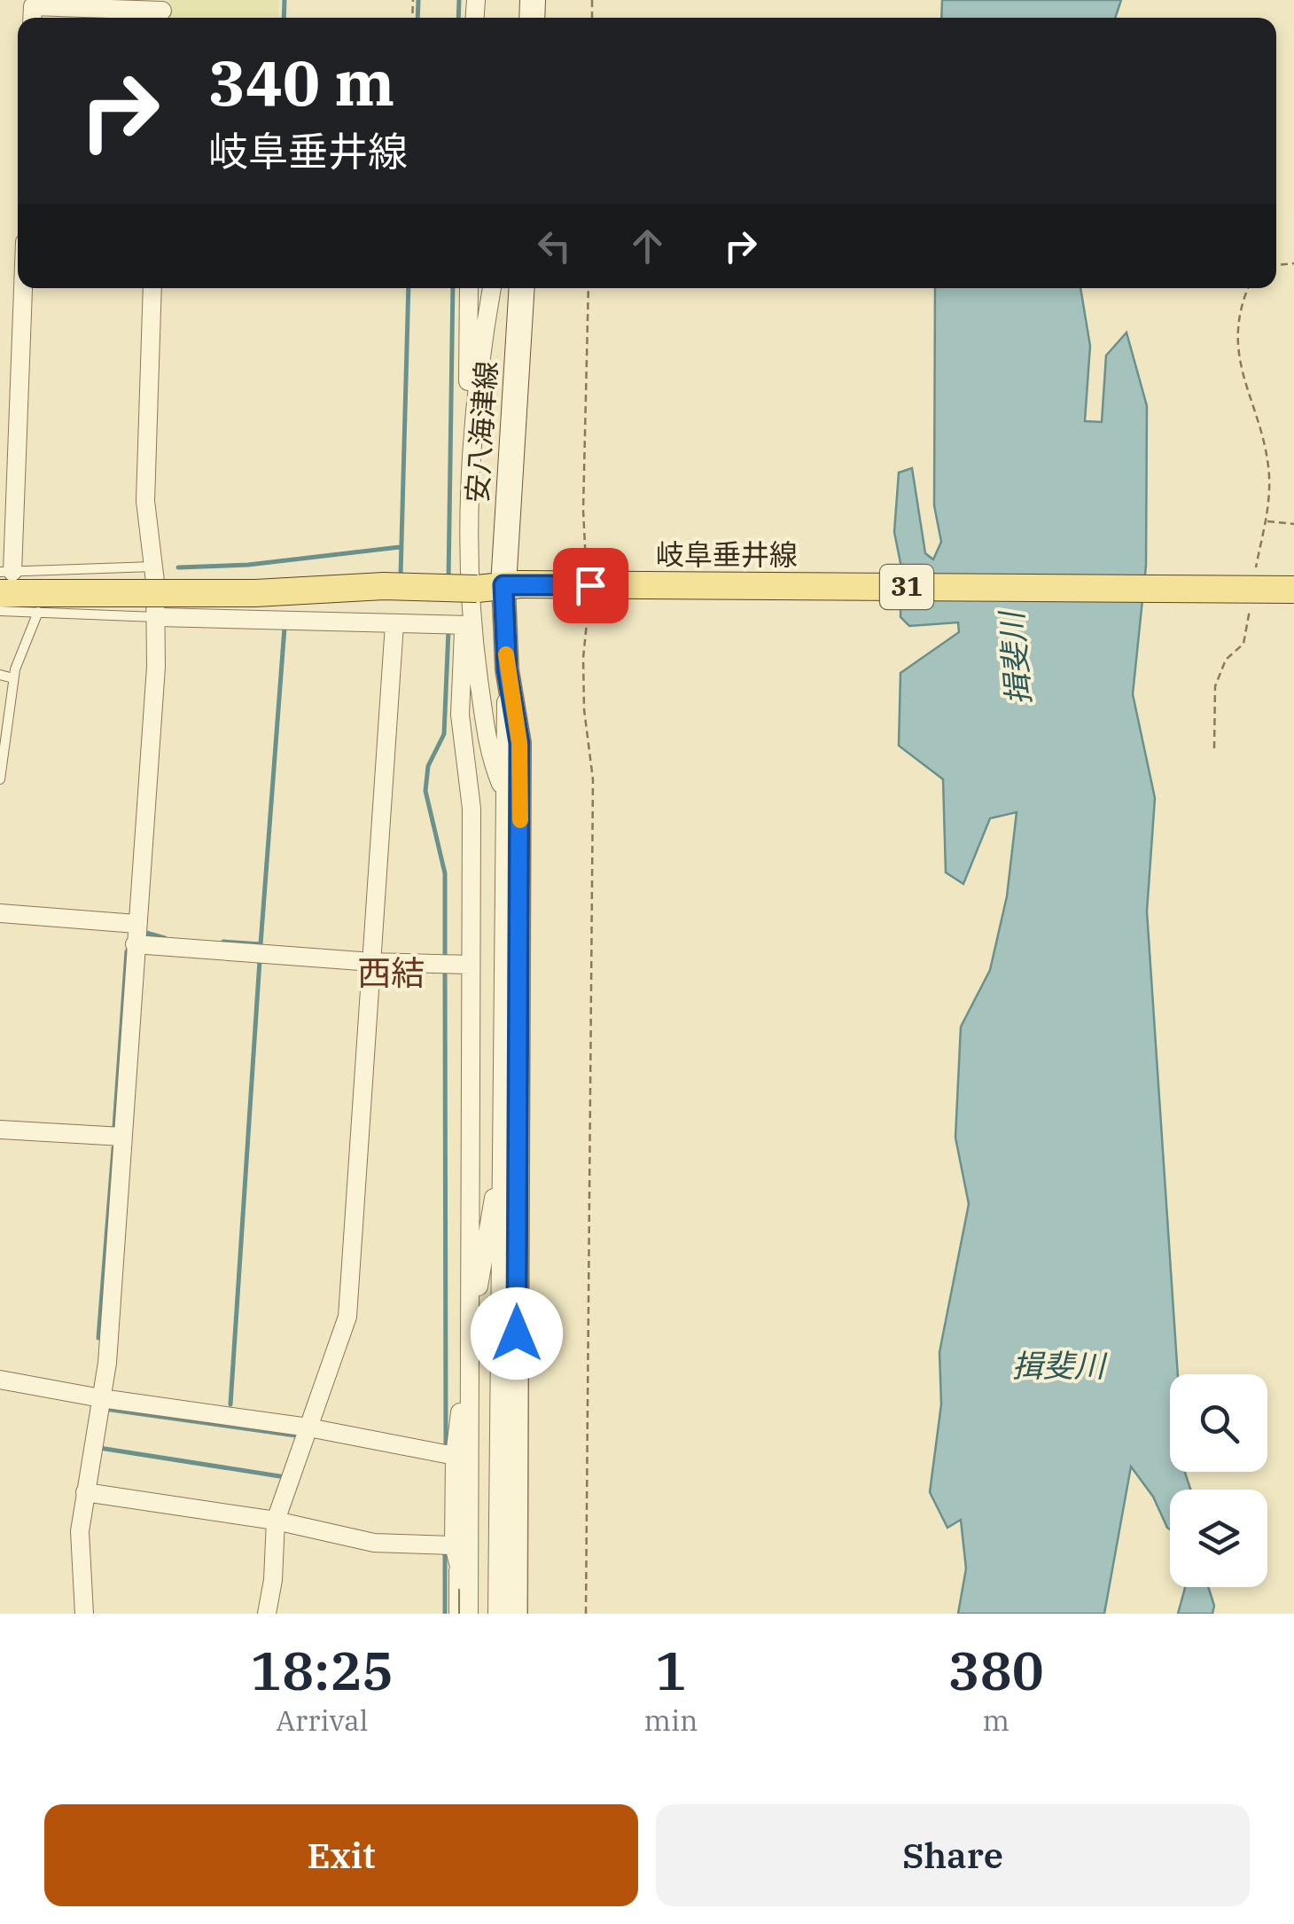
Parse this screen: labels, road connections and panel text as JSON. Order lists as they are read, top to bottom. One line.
{"streets":{"main road":["安八海津線","岐阜垂井線","31"]},"crossings":[["安八海津線","岐阜垂井線"]],"districts":["西結"],"water":["揖斐川"],"page":{"turn":["340 m","岐阜垂井線"],"eta":["18:25","Arrival","1","min","380","m"],"buttons":["Exit","Share"]}}
